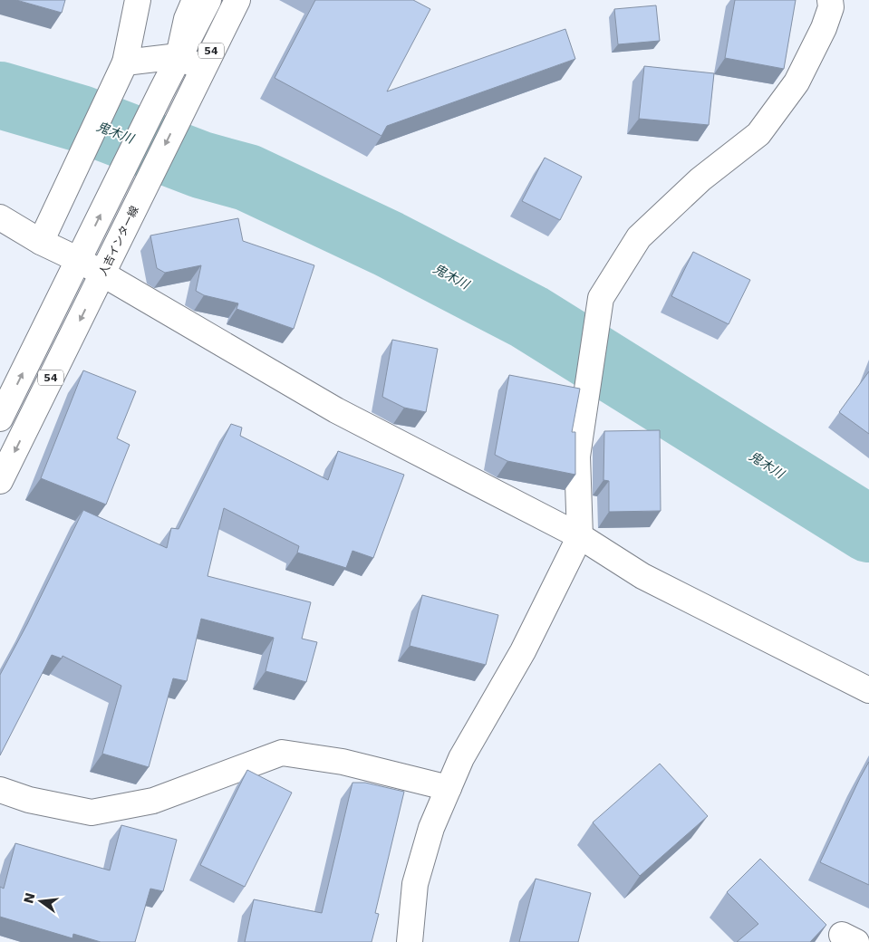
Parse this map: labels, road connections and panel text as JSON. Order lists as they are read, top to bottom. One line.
{"streets":{"main road":["54","人吉インター線"]},"water":["鬼木川"],"north":"left"}
